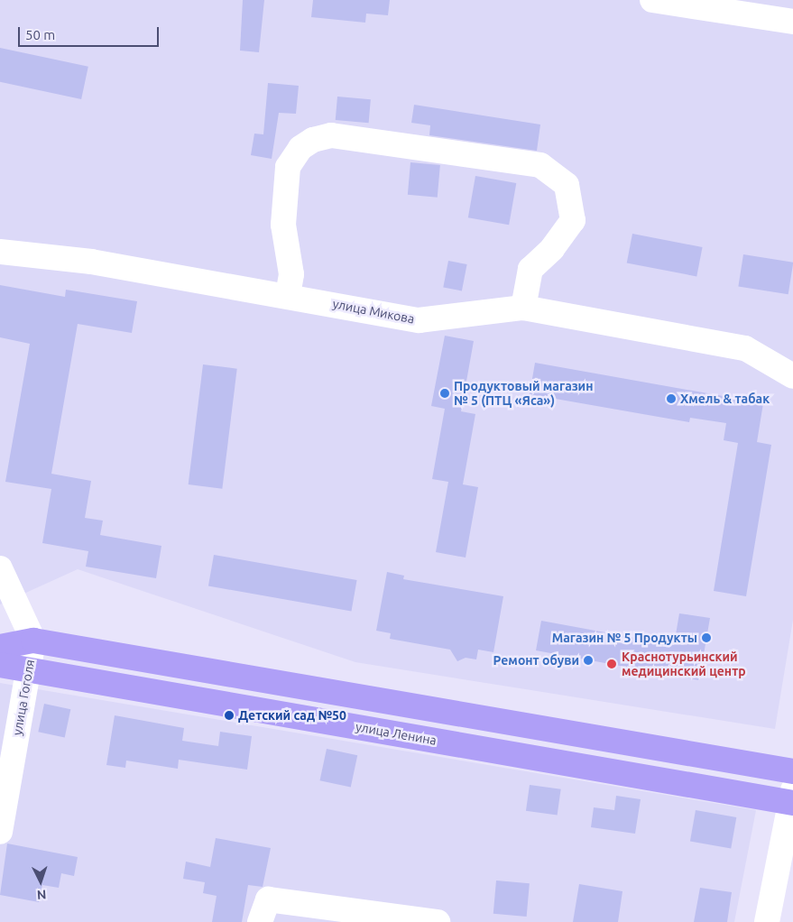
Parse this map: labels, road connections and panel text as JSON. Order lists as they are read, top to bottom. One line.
{"streets":{"main road":["улица Ленина"],"street":["улица Микова","улица Гоголя"]},"crossings":[["улица Гоголя","улица Ленина"]],"places":["Продуктовый магазин № 5 (ПТЦ «Яса»)","Хмель & табак","Магазин № 5 Продукты","Ремонт обуви","Краснотурьинский медицинский центр","Детский сад №50"],"scale_bar":"50 m","north":"bottom"}
